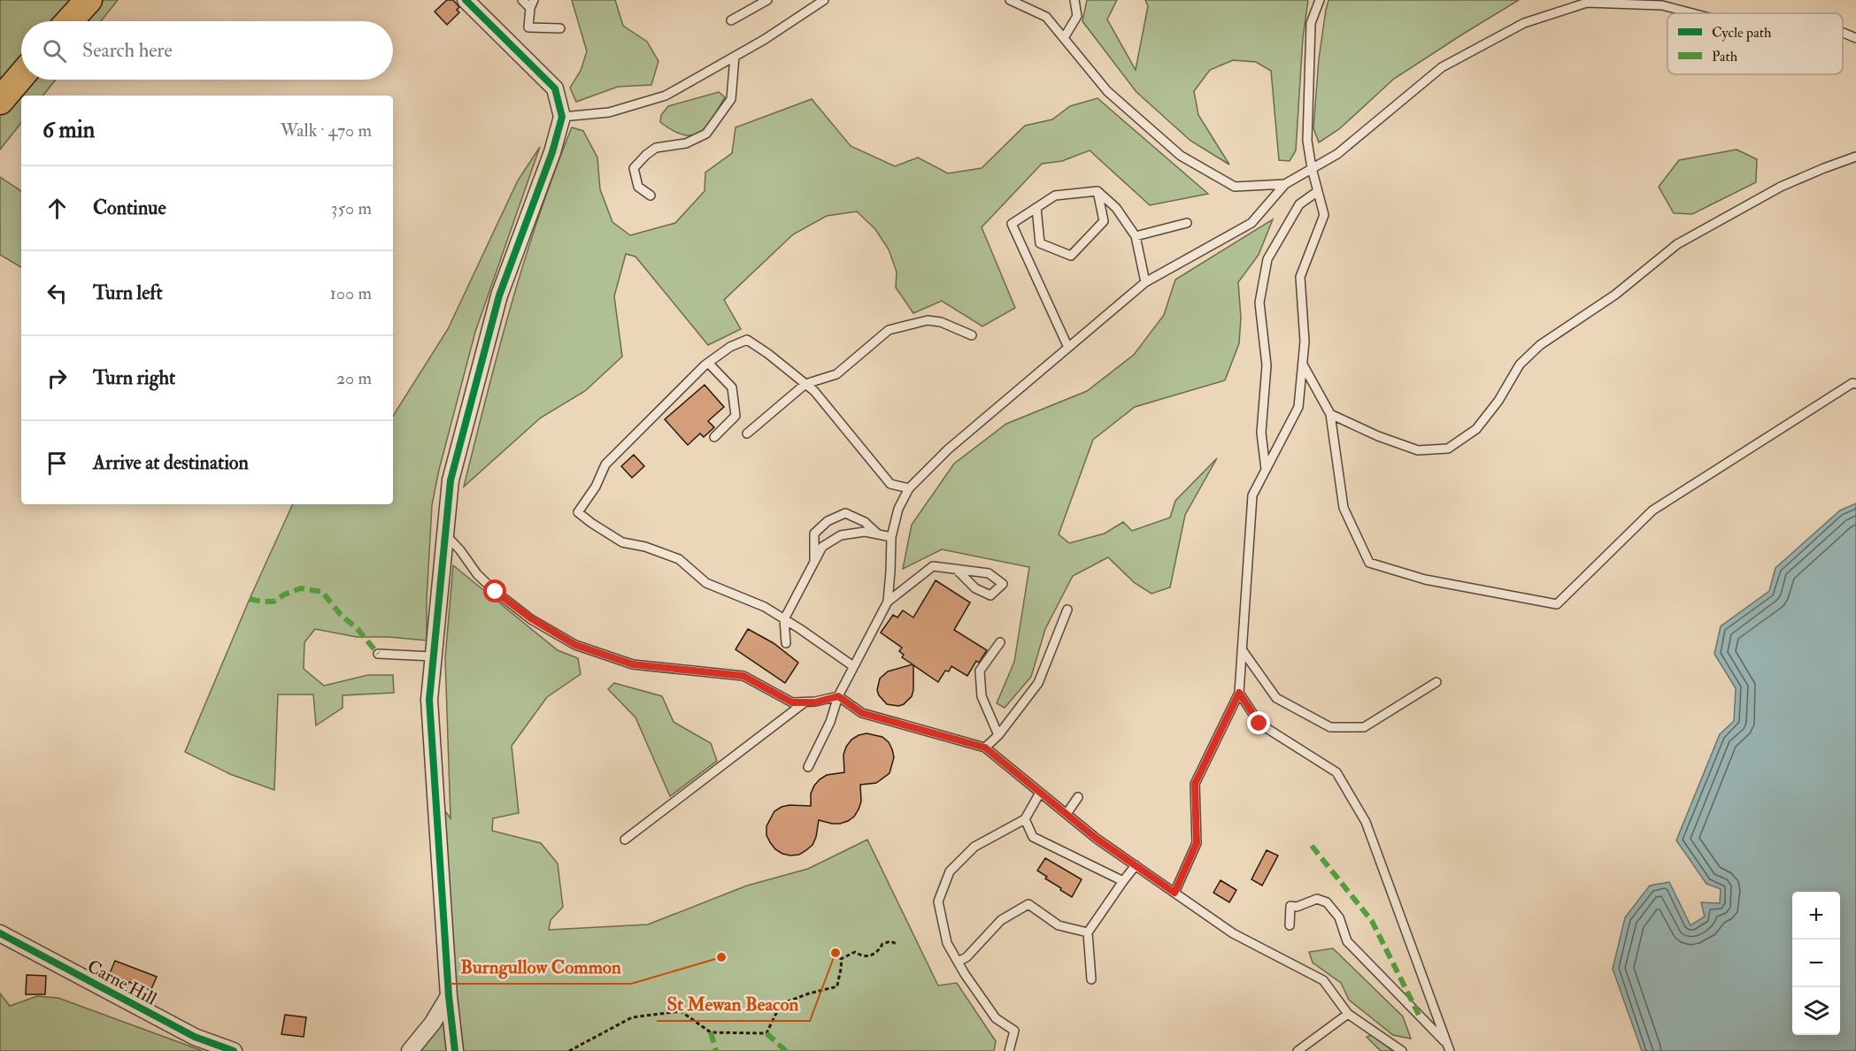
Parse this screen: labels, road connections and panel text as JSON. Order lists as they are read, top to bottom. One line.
{"streets":{"street":["Carne Hill"]},"places":["St Mewan Beacon","Burngullow Common"],"legend":["Cycle path","Path"],"page":{"search":"Search here","heading":["6 min","Walk · 470 m"],"list":[["Continue","350 m"],["Turn left","100 m"],["Turn right","20 m"],"Arrive at destination"],"map_buttons":["+","−"]}}
